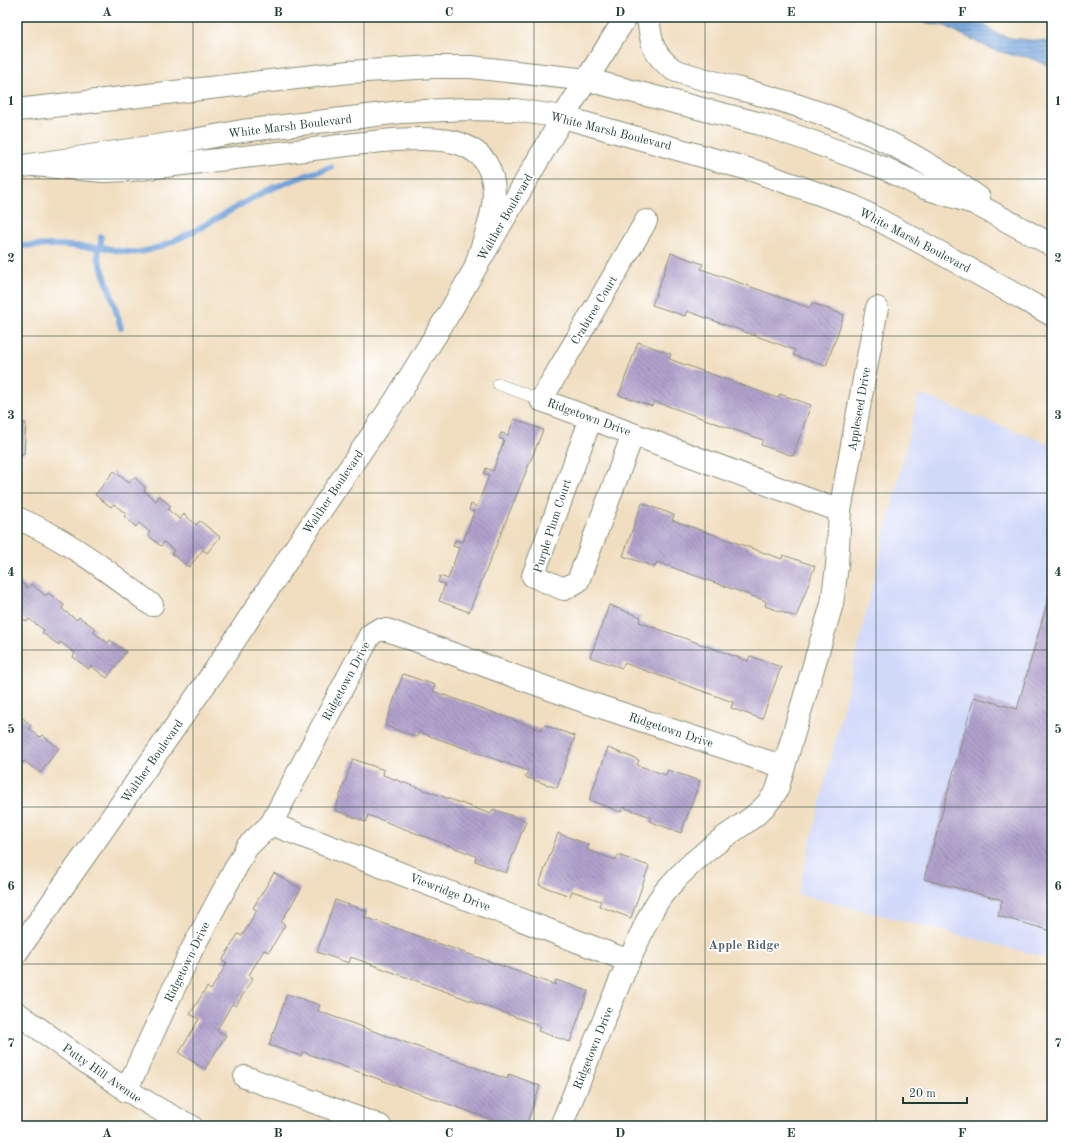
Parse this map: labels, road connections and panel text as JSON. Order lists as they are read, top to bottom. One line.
{"streets":{"main road":["White Marsh Boulevard","Walther Boulevard","Crabtree Court","Appleseed Drive","Ridgetown Drive","Purple Plum Court","Viewridge Drive","Putty Hill Avenue"]},"crossings":[["White Marsh Boulevard","Walther Boulevard"],["Crabtree Court","Ridgetown Drive"],["Appleseed Drive","Ridgetown Drive"],["Ridgetown Drive","Purple Plum Court"],["Ridgetown Drive","Viewridge Drive"],["Ridgetown Drive","Putty Hill Avenue"]],"districts":["Apple Ridge"],"scale_bar":"20 m","grid":{"columns":["A","B","C","D","E","F"],"rows":["1","2","3","4","5","6","7"]}}
